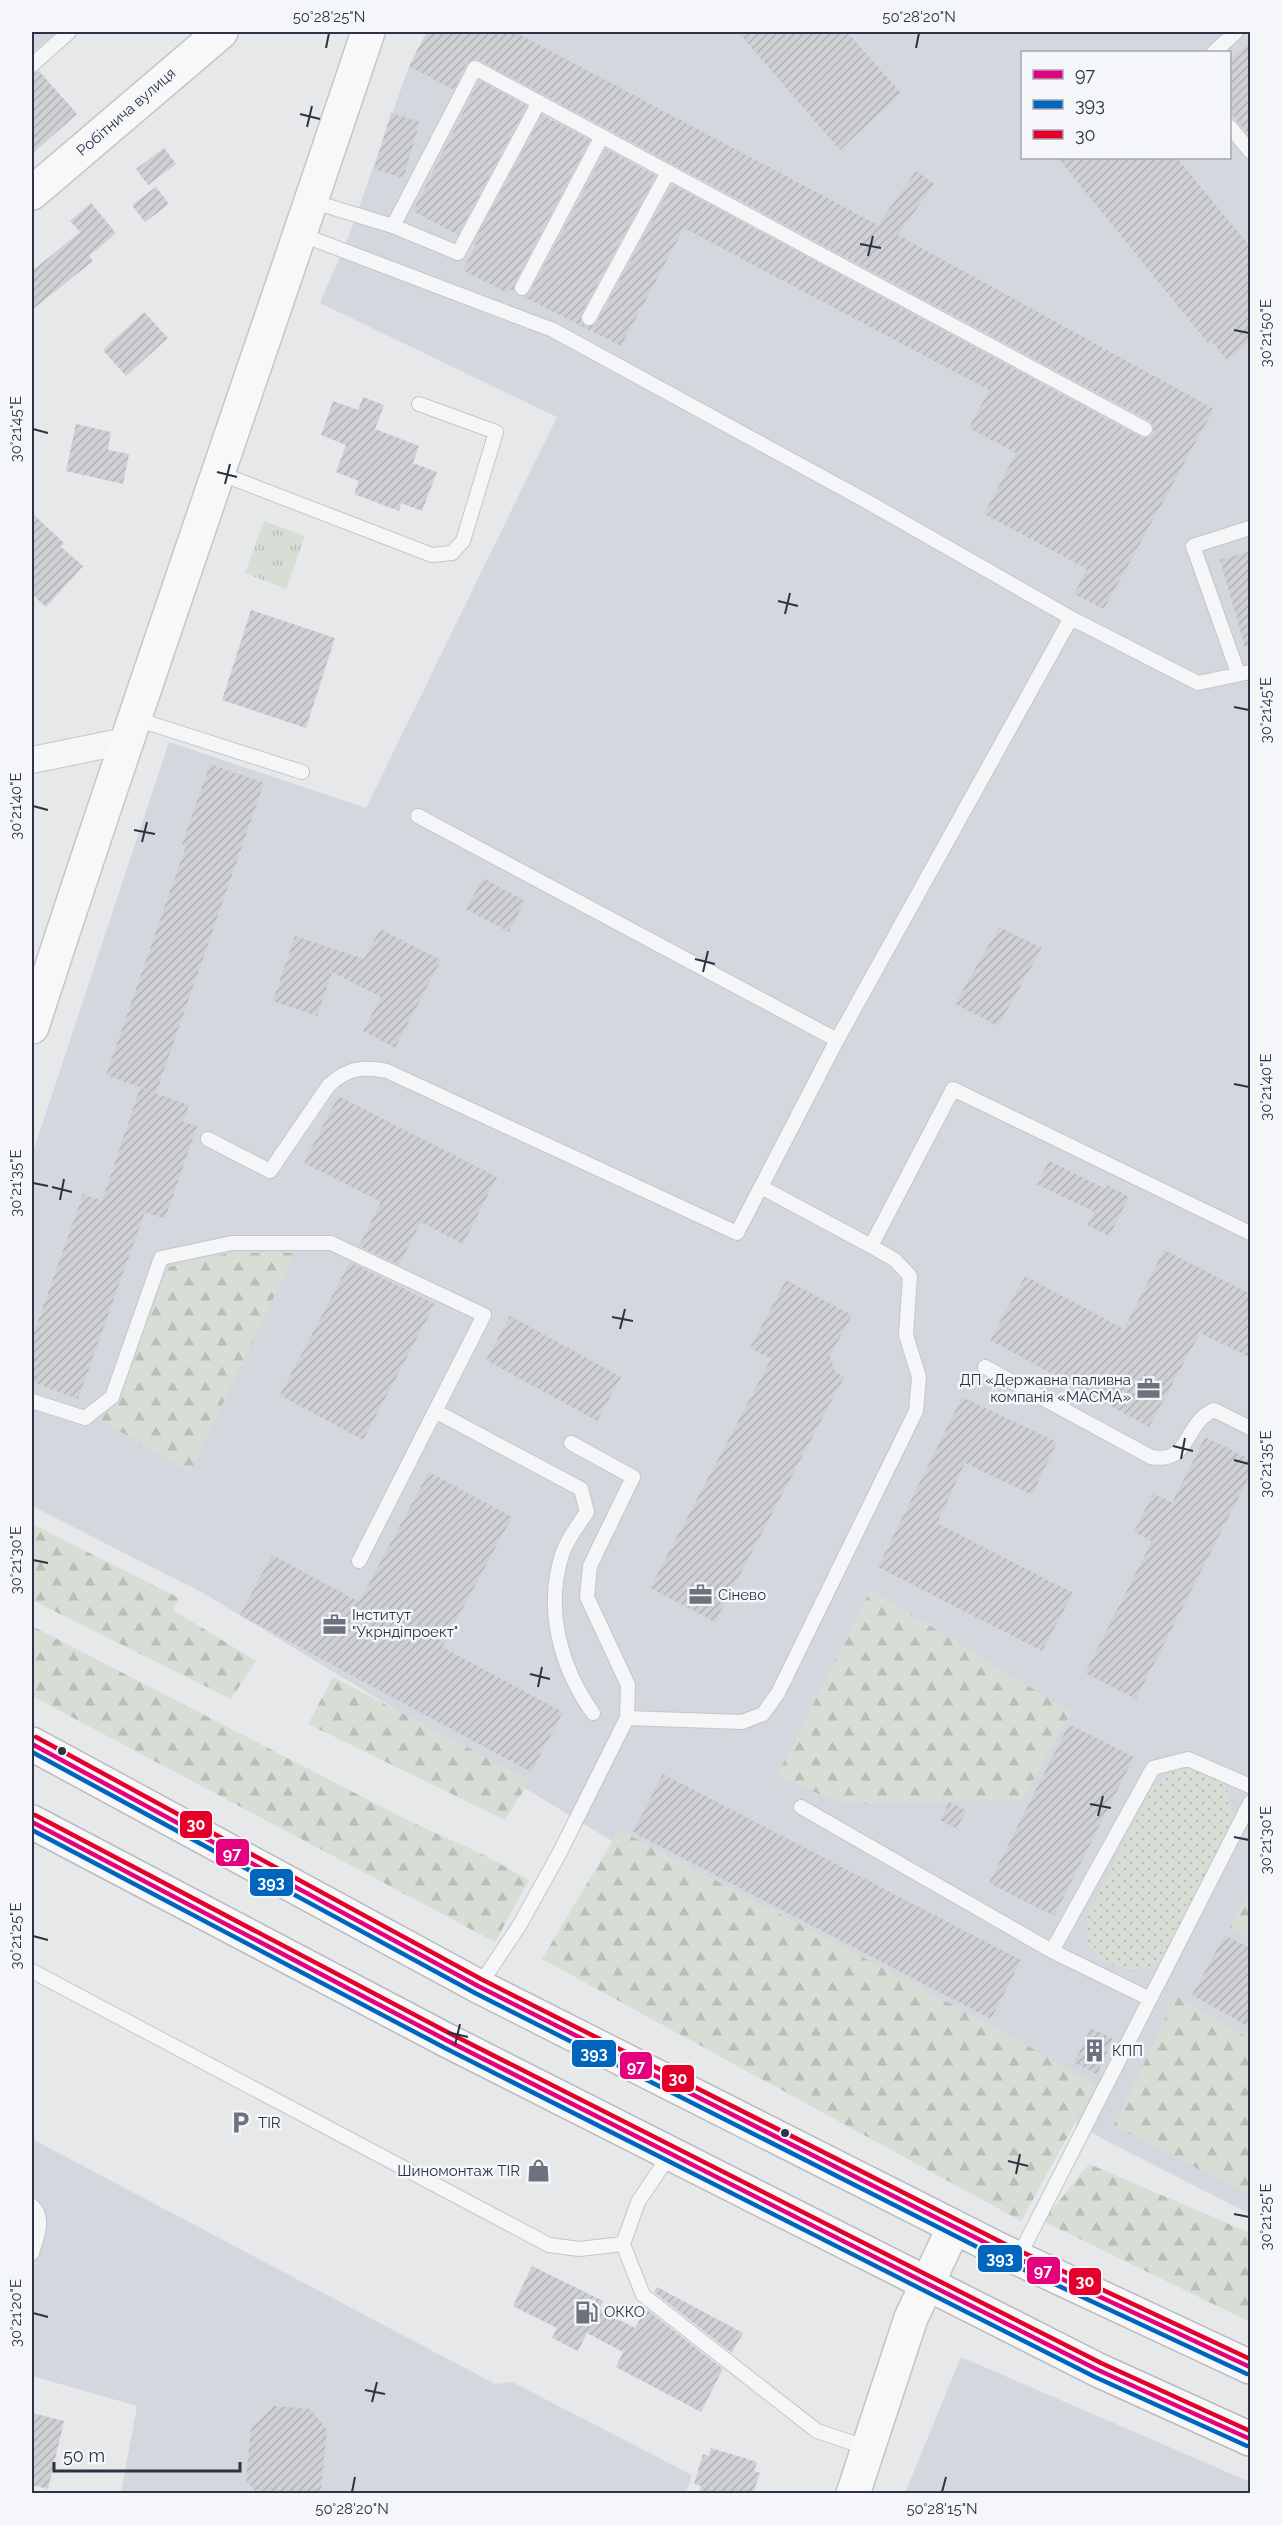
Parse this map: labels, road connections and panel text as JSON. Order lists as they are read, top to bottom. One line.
{"streets":{"main road":["Робітнича вулиця"]},"places":{"office":["ДП «Державна паливна компанія «МАСМА»","Сінево","Інститут \"Укрндіпроект\""],"building":["КПП"],"parking":["TIR"],"shop":["Шиномонтаж TIR"],"fuel station":["ОККО"]},"lines":["transit line 30","transit line 97","transit line 393"],"legend":["97","393","30"],"scale_bar":"50 m","coordinates":["50°28'25\"N","50°28'20\"N","30°21'50\"E","30°21'45\"E","30°21'40\"E","30°21'35\"E","30°21'30\"E","30°21'25\"E","30°21'20\"E","50°28'15\"N"]}
